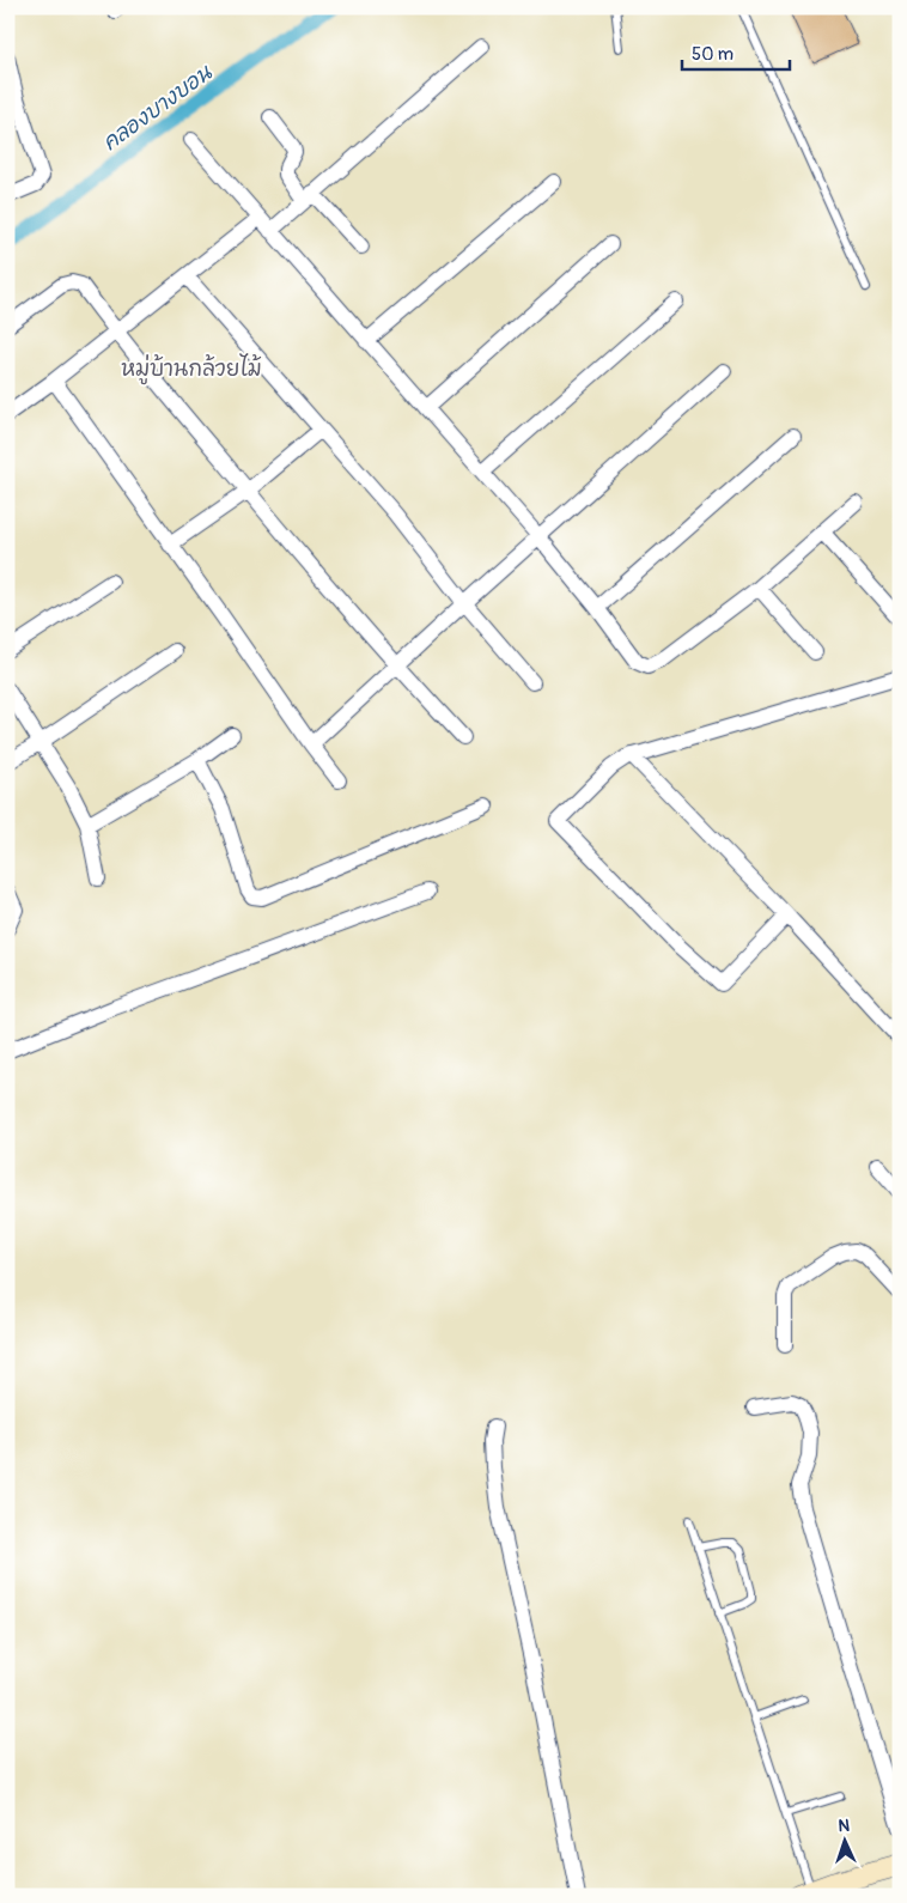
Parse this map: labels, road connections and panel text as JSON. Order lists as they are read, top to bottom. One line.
{"districts":["หมู่บ้านกล้วยไม้"],"water":["คลองบางบอน"],"scale_bar":"50 m","north":"top"}
